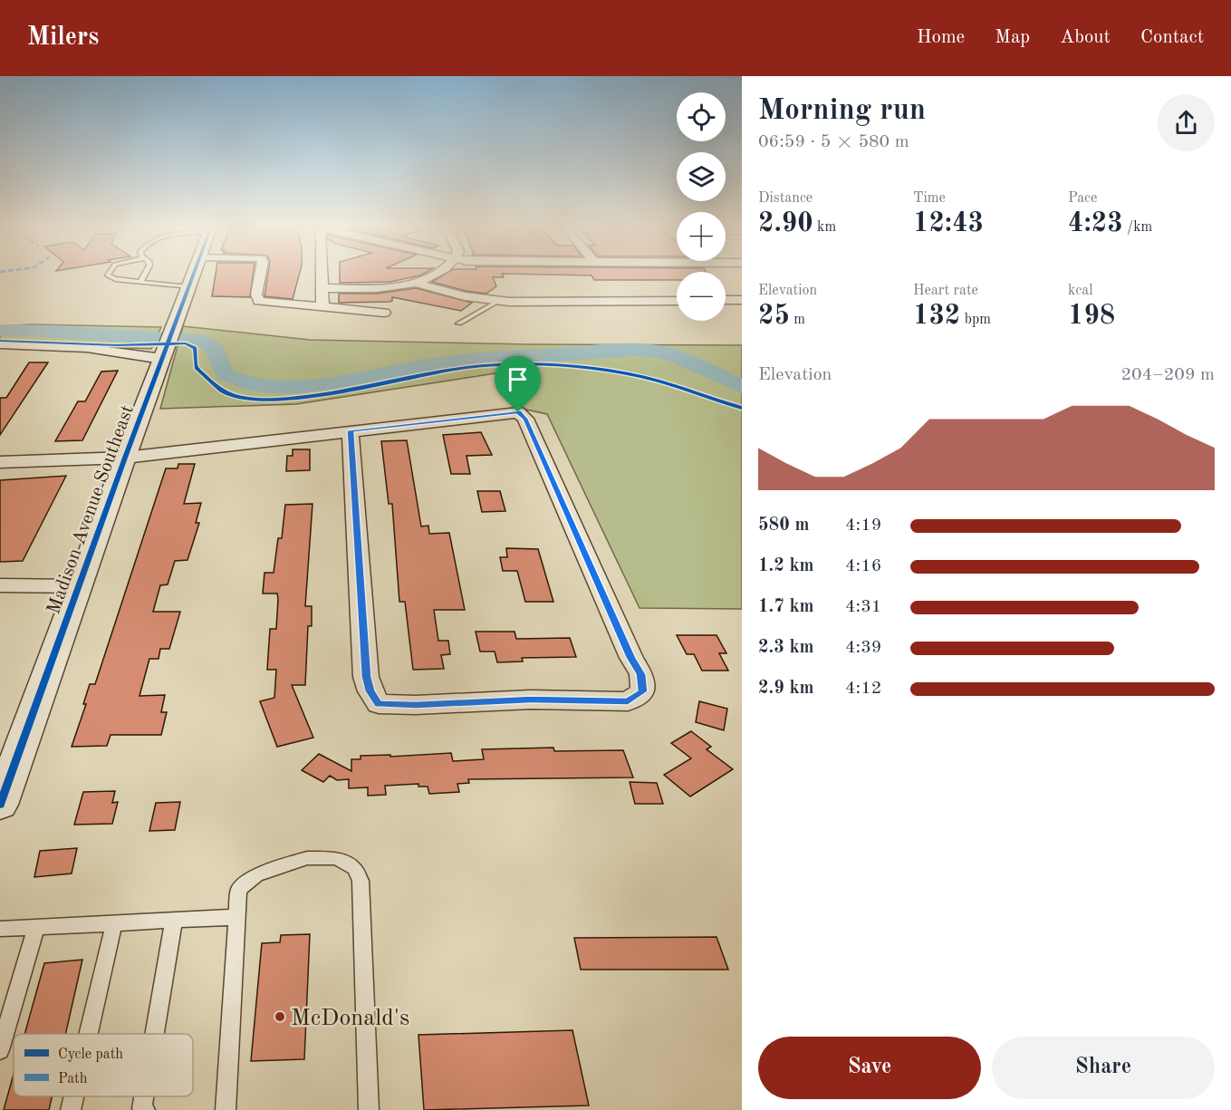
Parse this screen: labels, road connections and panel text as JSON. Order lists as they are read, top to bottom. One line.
{"streets":{"street":["Madison Avenue Southeast"]},"places":["McDonald's"],"legend":["Cycle path","Path"],"page":{"header":"Milers","nav":["Home","Map","About","Contact"],"heading":["Morning run","06:59 · 5 × 580 m"],"map_buttons":["+","−"],"stats":[["Distance","2.90 km"],["Time","12:43"],["Pace","4:23 /km"],["Elevation","25 m"],["Heart rate","132 bpm"],["kcal","198"]],"chart":["Elevation","204–209 m"],"list":[{"name":"580 m","note":"4:19"},{"name":"1.2 km","note":"4:16"},{"name":"1.7 km","note":"4:31"},{"name":"2.3 km","note":"4:39"},{"name":"2.9 km","note":"4:12"}],"buttons":["Save","Share"]}}
